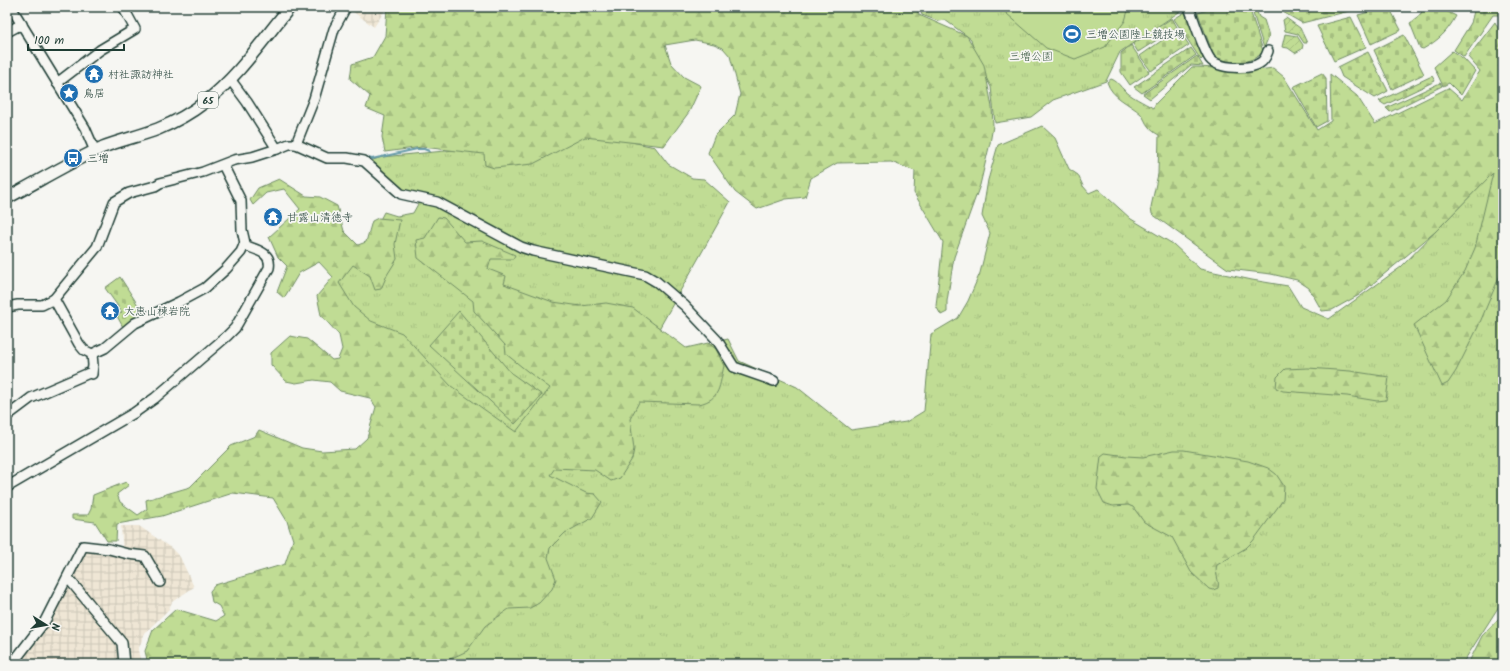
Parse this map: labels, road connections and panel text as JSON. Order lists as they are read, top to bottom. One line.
{"streets":{"main road":["65"]},"parks":["三増公園"],"places":{"sports":["三増公園陸上競技場"],"temple":["村社諏訪神社","甘露山清徳寺","大恵山棟岩院"],"place":["鳥居"],"bus stop":["三増"]},"scale_bar":"100 m","north":"right"}
